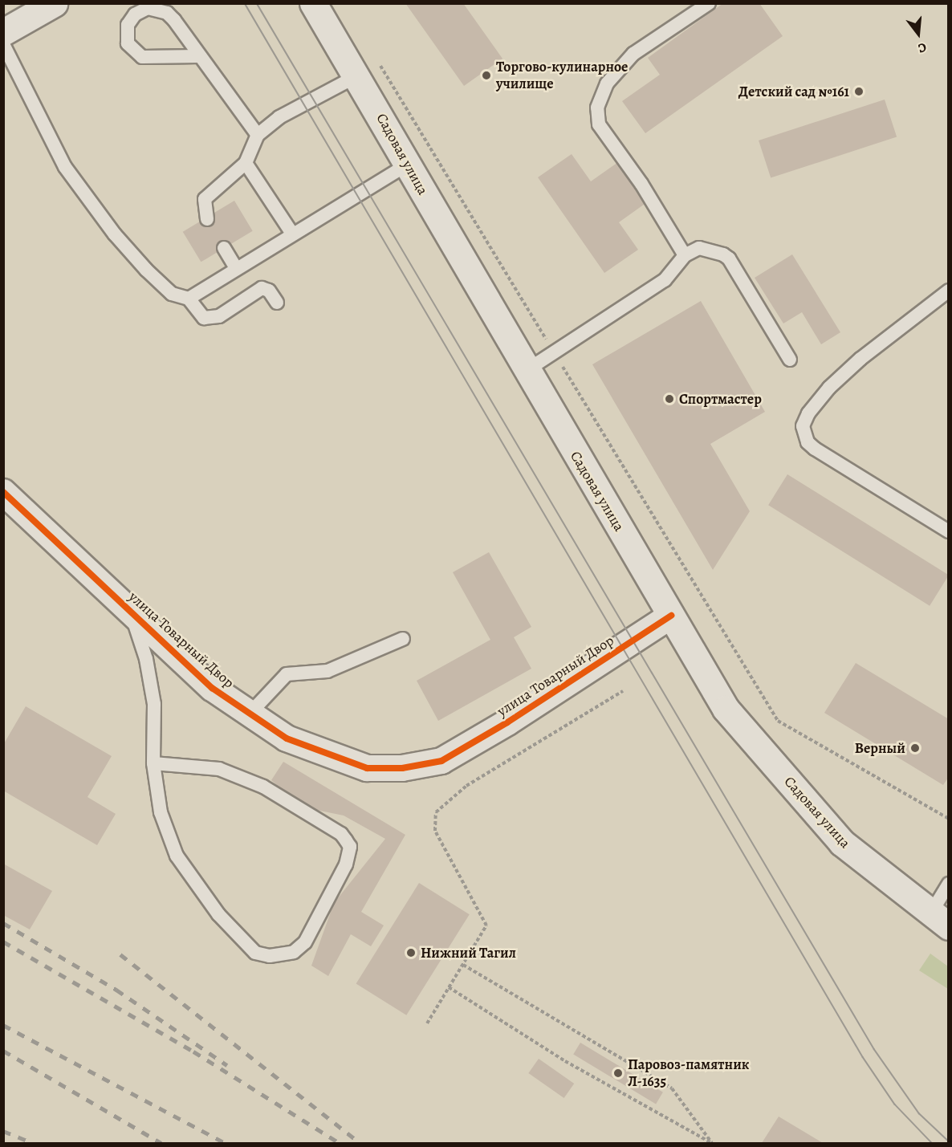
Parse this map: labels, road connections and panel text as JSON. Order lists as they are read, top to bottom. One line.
{"streets":{"main road":["Садовая улица"],"street":["улица Товарный Двор"]},"crossings":[["Садовая улица","улица Товарный Двор"]],"places":["Торгово-кулинарное училище","Детский сад №161","Спортмастер","Верный","Нижний Тагил","Паровоз-памятник Л-1635"],"north":"bottom"}
